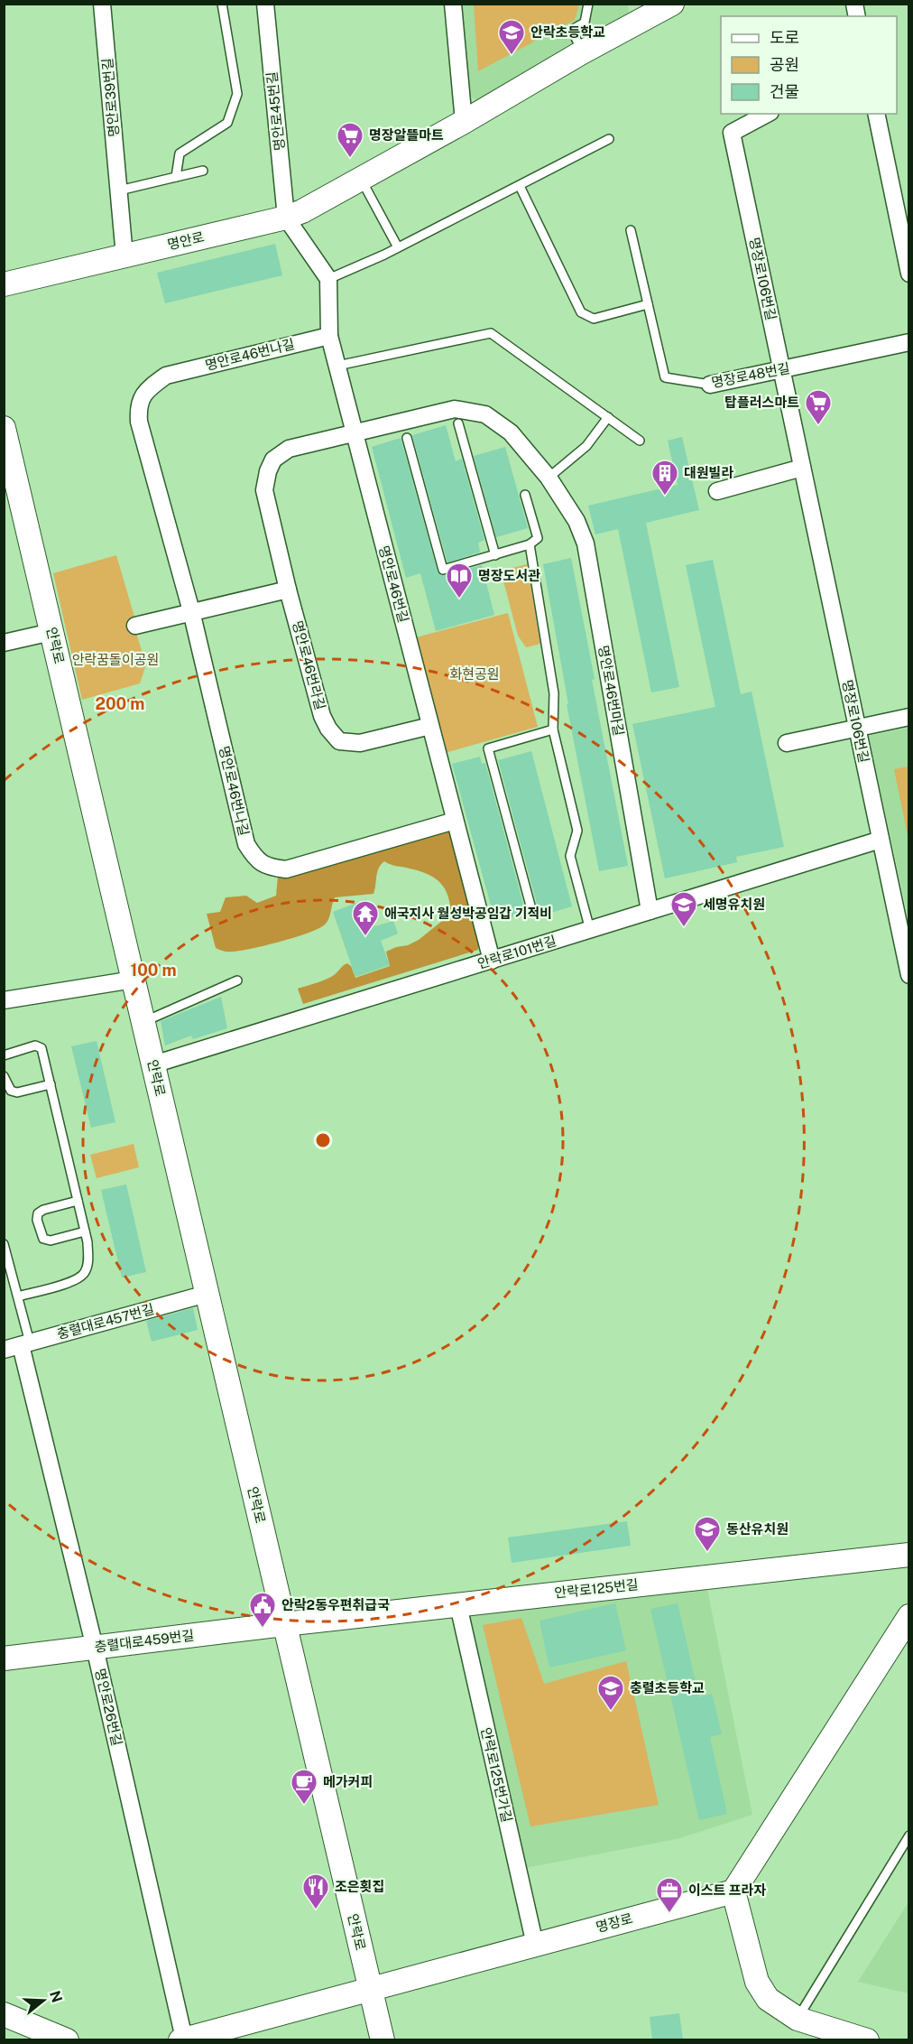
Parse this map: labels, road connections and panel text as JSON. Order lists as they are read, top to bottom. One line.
{"streets":{"main road":["명안로","안락로","안락로125번길","충렬대로459번길","명장로"],"street":["명안로39번길","명안로45번길","명장로106번길","명안로46번나길","명장로48번길","명안로46번길","명안로46번라길","명안로46번마길","안락로101번길","충렬대로457번길","명안로26번길","안락로125번가길"]},"crossings":[["명안로39번길","명안로"],["명안로45번길","명안로"],["명장로106번길","명장로48번길"],["명장로106번길","안락로101번길"],["명안로46번나길","명안로46번길"],["명안로46번길","명안로46번라길"],["명안로46번길","명안로46번마길"],["명안로46번길","안락로101번길"],["안락로","안락로101번길"],["안락로","충렬대로457번길"],["안락로","안락로125번길"],["안락로","충렬대로459번길"],["안락로","명장로"],["명안로46번라길","명안로46번마길"],["명안로46번마길","안락로101번길"],["충렬대로457번길","명안로26번길"],["안락로125번길","충렬대로459번길"],["안락로125번길","안락로125번가길"],["충렬대로459번길","명안로26번길"],["명안로26번길","명장로"],["안락로125번가길","명장로"]],"parks":["안락꿈돌이공원","화현공원"],"places":{"school or university":["안락초등학교","세명유치원","동산유치원","충렬초등학교"],"supermarket":["명장알뜰마트","탑플러스마트"],"building":["대원빌라"],"library":["명장도서관"],"temple":["애국지사 월성박공임갑 기적비"],"public building":["안락2동우편취급국"],"cafe":["메가커피"],"restaurant":["조은횟집"],"office":["이스트 프라자"]},"legend":["도로","공원","건물"],"north":"right","rings":["200 m","100 m"]}
